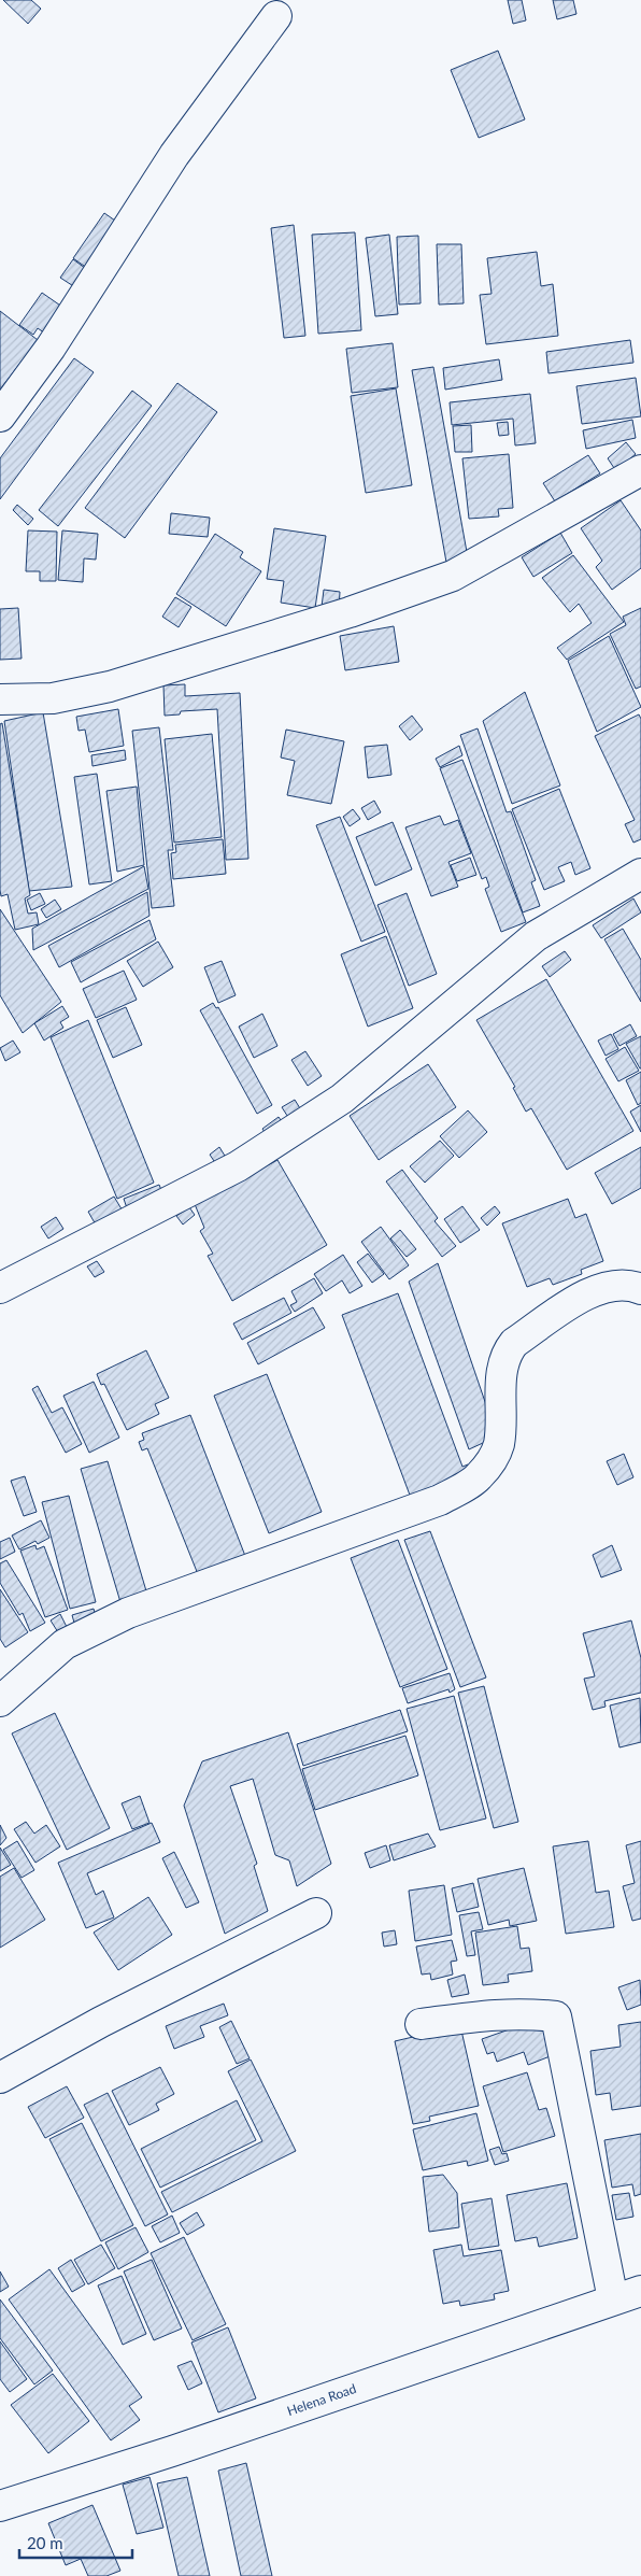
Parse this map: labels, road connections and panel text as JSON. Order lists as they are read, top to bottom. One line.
{"streets":{"street":["Helena Road"]},"scale_bar":"20 m"}
